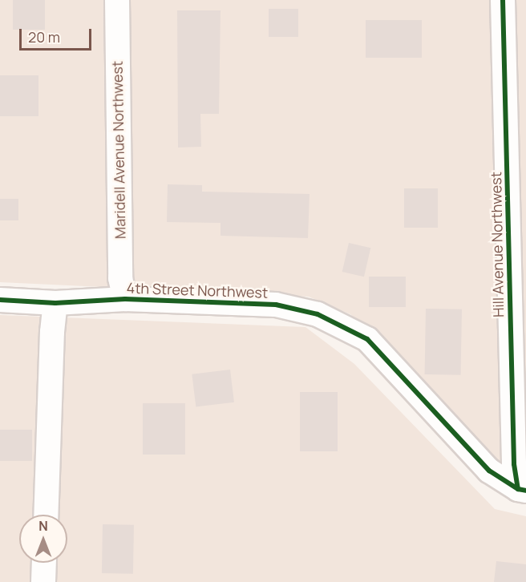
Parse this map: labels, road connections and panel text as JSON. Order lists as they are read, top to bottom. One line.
{"streets":{"street":["Maridell Avenue Northwest","Hill Avenue Northwest","4th Street Northwest"]},"crossings":[["Maridell Avenue Northwest","4th Street Northwest"],["Hill Avenue Northwest","4th Street Northwest"]],"scale_bar":"20 m","north":"top"}
